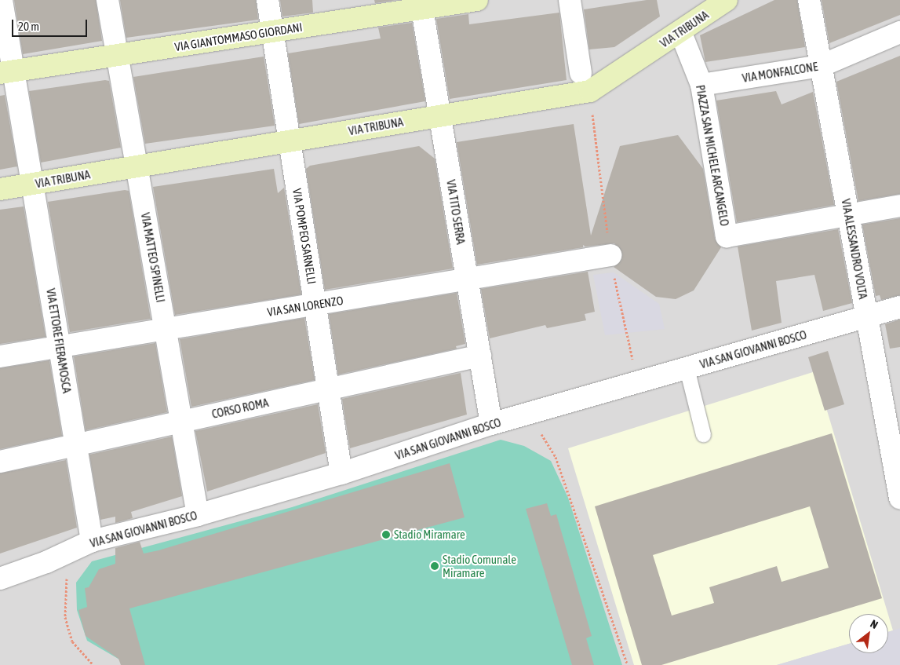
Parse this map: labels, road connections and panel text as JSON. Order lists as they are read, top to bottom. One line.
{"streets":{"main road":["VIA TRIBUNA","VIA GIANTOMMASO GIORDANI"],"street":["VIA MONFALCONE","PIAZZA SAN MICHELE ARCANGELO","VIA TITO SERRA","VIA POMPEO SARNELLI","VIA ALESSANDRO VOLTA","VIA MATTEO SPINELLI","VIA SAN LORENZO","VIA ETTORE FIERAMOSCA","VIA SAN GIOVANNI BOSCO","CORSO ROMA"]},"crossings":[["VIA TRIBUNA","PIAZZA SAN MICHELE ARCANGELO"],["VIA TRIBUNA","VIA TITO SERRA"],["VIA TRIBUNA","VIA POMPEO SARNELLI"],["VIA TRIBUNA","VIA MATTEO SPINELLI"],["VIA TRIBUNA","VIA ETTORE FIERAMOSCA"],["VIA GIANTOMMASO GIORDANI","VIA TITO SERRA"],["VIA GIANTOMMASO GIORDANI","VIA POMPEO SARNELLI"],["VIA GIANTOMMASO GIORDANI","VIA MATTEO SPINELLI"],["VIA GIANTOMMASO GIORDANI","VIA ETTORE FIERAMOSCA"],["VIA MONFALCONE","PIAZZA SAN MICHELE ARCANGELO"],["VIA MONFALCONE","VIA ALESSANDRO VOLTA"],["PIAZZA SAN MICHELE ARCANGELO","VIA ALESSANDRO VOLTA"],["VIA TITO SERRA","VIA SAN LORENZO"],["VIA TITO SERRA","VIA SAN GIOVANNI BOSCO"],["VIA TITO SERRA","CORSO ROMA"],["VIA POMPEO SARNELLI","VIA SAN LORENZO"],["VIA POMPEO SARNELLI","VIA SAN GIOVANNI BOSCO"],["VIA POMPEO SARNELLI","CORSO ROMA"],["VIA ALESSANDRO VOLTA","VIA SAN GIOVANNI BOSCO"],["VIA MATTEO SPINELLI","VIA SAN LORENZO"],["VIA MATTEO SPINELLI","VIA SAN GIOVANNI BOSCO"],["VIA MATTEO SPINELLI","CORSO ROMA"],["VIA SAN LORENZO","VIA ETTORE FIERAMOSCA"],["VIA ETTORE FIERAMOSCA","VIA SAN GIOVANNI BOSCO"],["VIA ETTORE FIERAMOSCA","CORSO ROMA"]],"places":["Stadio Miramare","Stadio Comunale Miramare"],"scale_bar":"20 m","north":"top right"}
